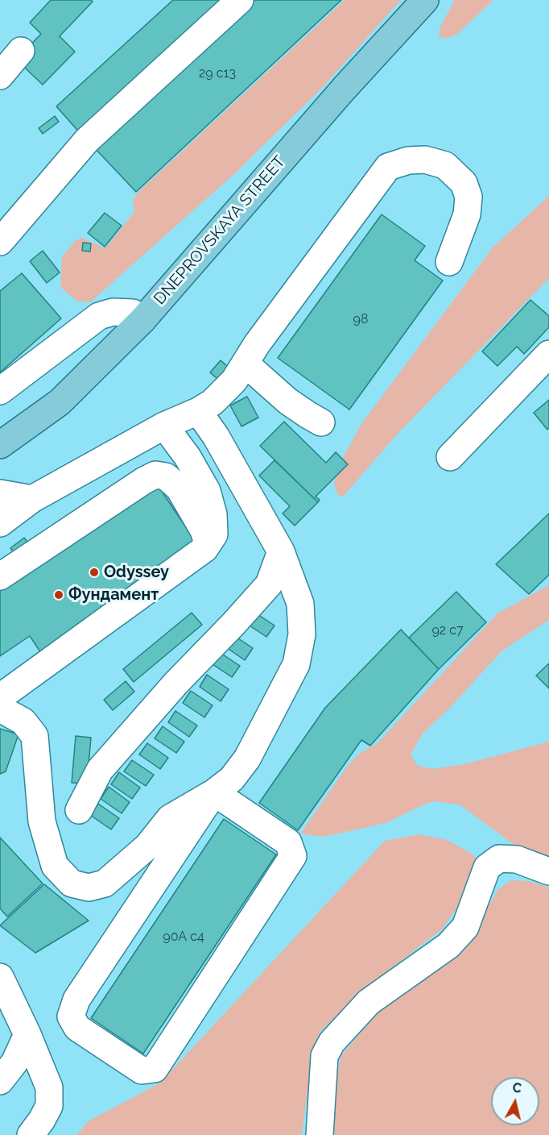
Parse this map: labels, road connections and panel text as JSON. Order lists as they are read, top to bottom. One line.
{"streets":{"main road":["DNEPROVSKAYA STREET"]},"places":["Odyssey","Фундамент"],"house_numbers":["29 с13","98","92 с7","90А с4"],"north":"top"}
